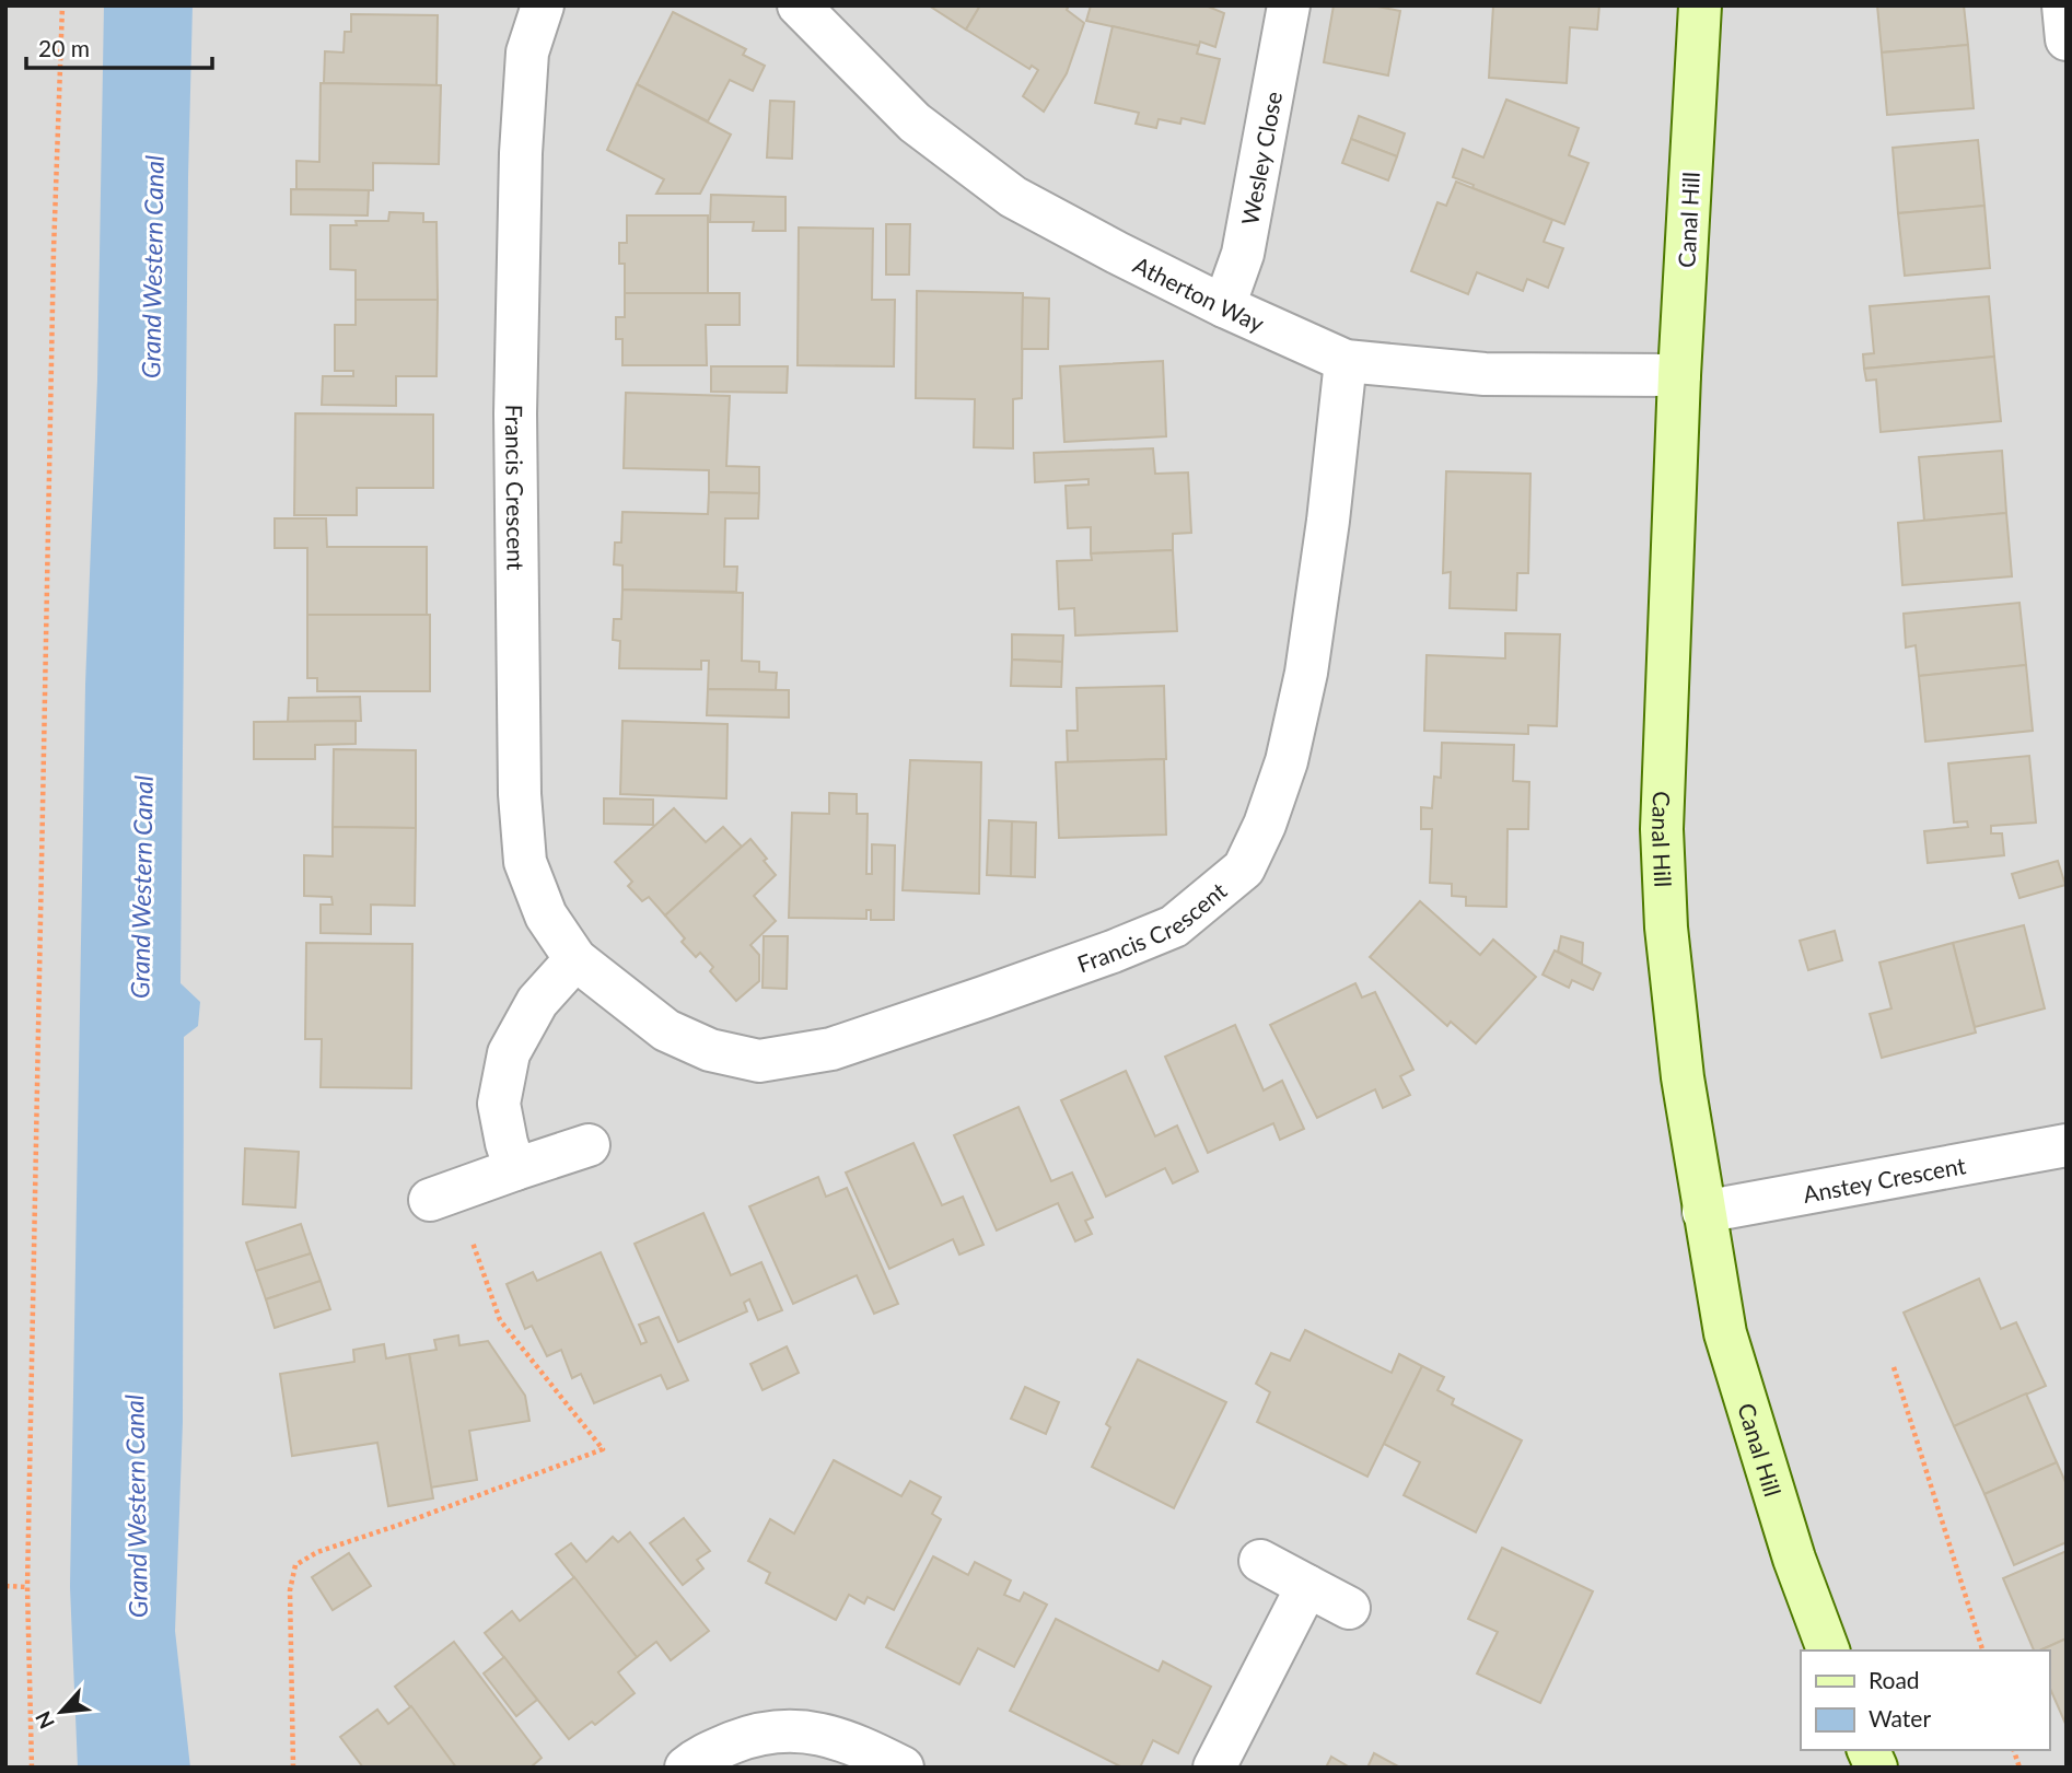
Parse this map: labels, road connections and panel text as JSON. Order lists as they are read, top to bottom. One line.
{"streets":{"street":["Wesley Close","Canal Hill","Atherton Way","Francis Crescent","Anstey Crescent"]},"crossings":[["Wesley Close","Atherton Way"],["Canal Hill","Atherton Way"],["Canal Hill","Anstey Crescent"],["Atherton Way","Francis Crescent"]],"water":["Grand Western Canal"],"legend":["Road","Water"],"scale_bar":"20 m","north":"bottom left"}
